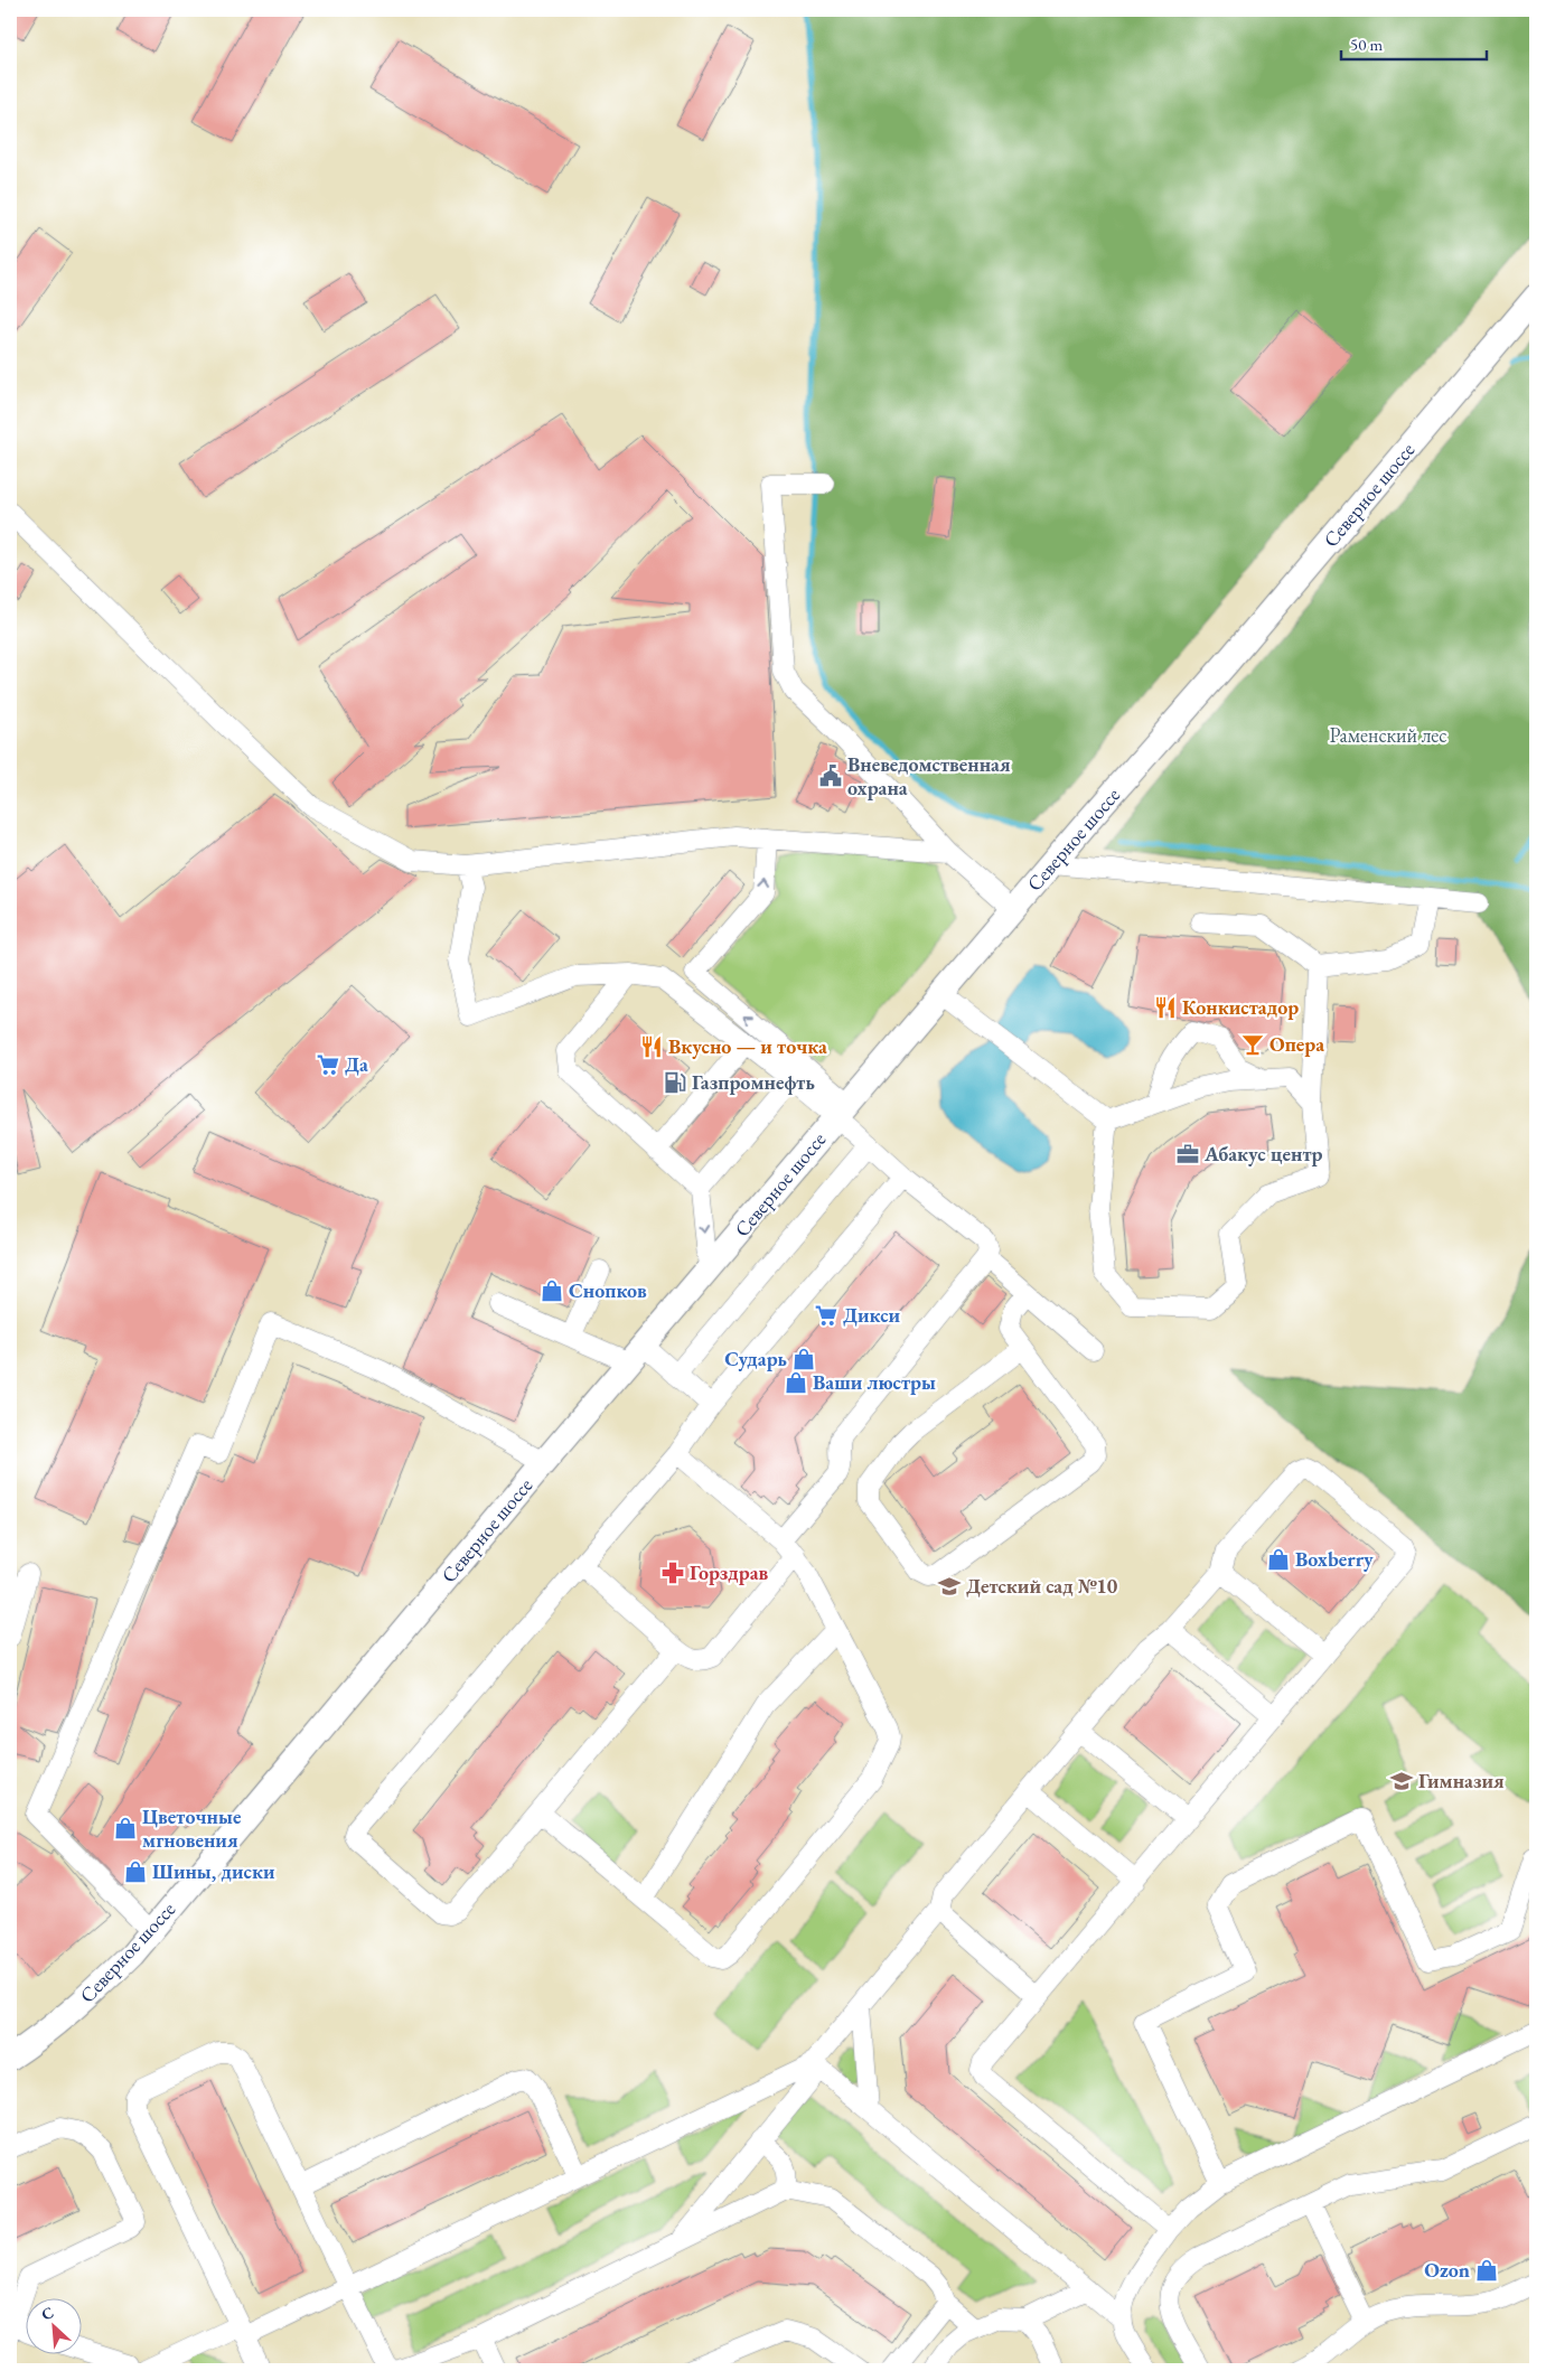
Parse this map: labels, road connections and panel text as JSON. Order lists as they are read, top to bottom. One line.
{"streets":{"main road":["Северное шоссе"]},"parks":["Раменский лес"],"places":{"public building":["Вневедомственная охрана"],"restaurant":["Конкистадор","Вкусно — и точка"],"bar":["Опера"],"supermarket":["Да","Дикси"],"fuel station":["Газпромнефть"],"office":["Абакус центр"],"shop":["Снопков","Сударь","Ваши люстры","Boxberry","Цветочные мгновения","Шины, диски","Ozon"],"pharmacy":["Горздрав"],"school or university":["Детский сад №10","Гимназия"]},"scale_bar":"50 m","north":"top left"}
